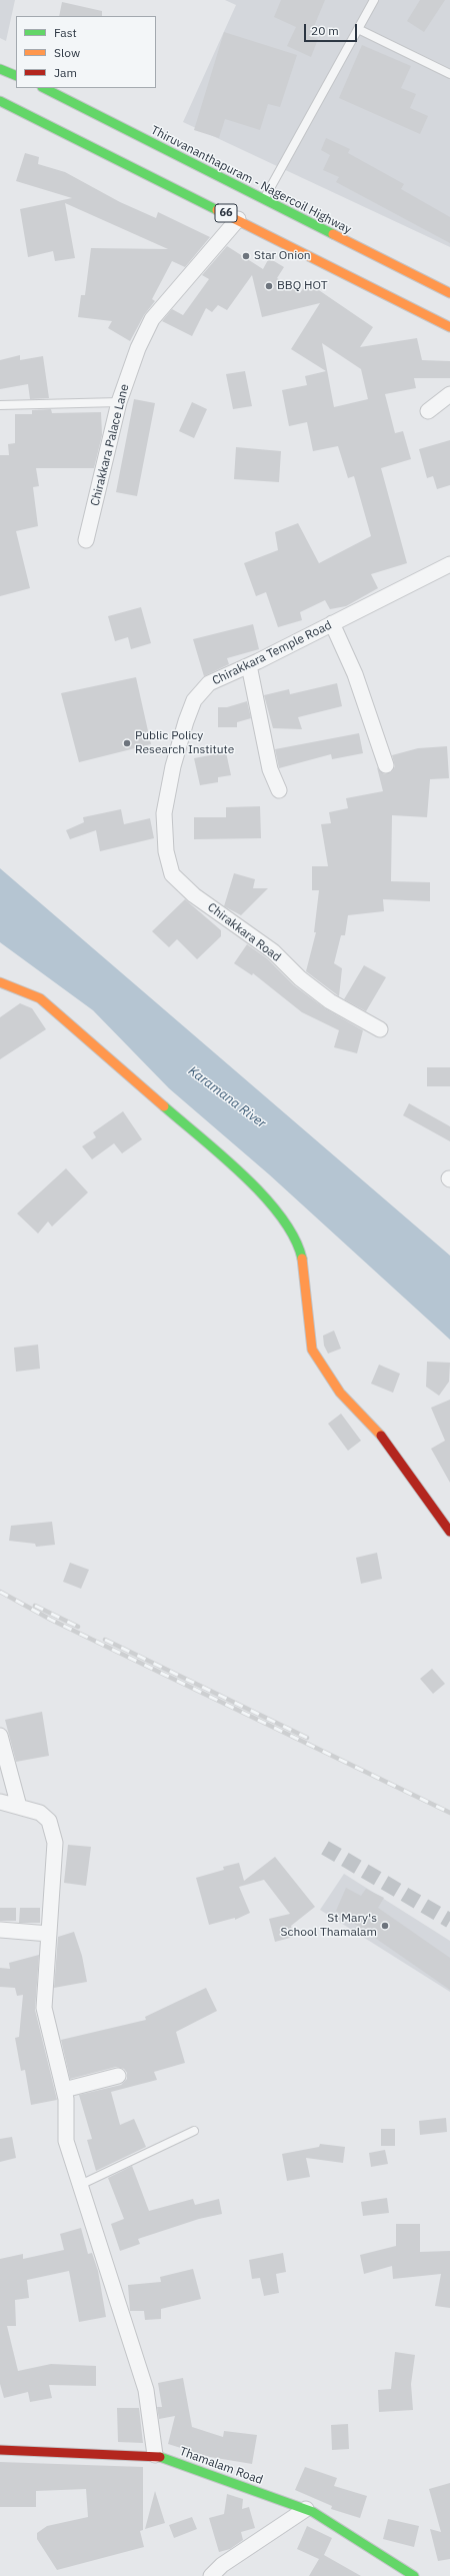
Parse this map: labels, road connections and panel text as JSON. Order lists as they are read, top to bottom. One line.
{"streets":{"street":["Thiruvananthapuram - Nagercoil Highway","66","Chirakkara Palace Lane","Chirakkara Temple Road","Chirakkara Road","Thamalam Road"]},"crossings":[["66","Chirakkara Palace Lane"],["Chirakkara Temple Road","Chirakkara Road"]],"water":["Karamana River"],"places":["Star Onion","BBQ HOT","Public Policy Research Institute","St Mary's School Thamalam"],"legend":["Fast","Slow","Jam"],"scale_bar":"20 m"}
